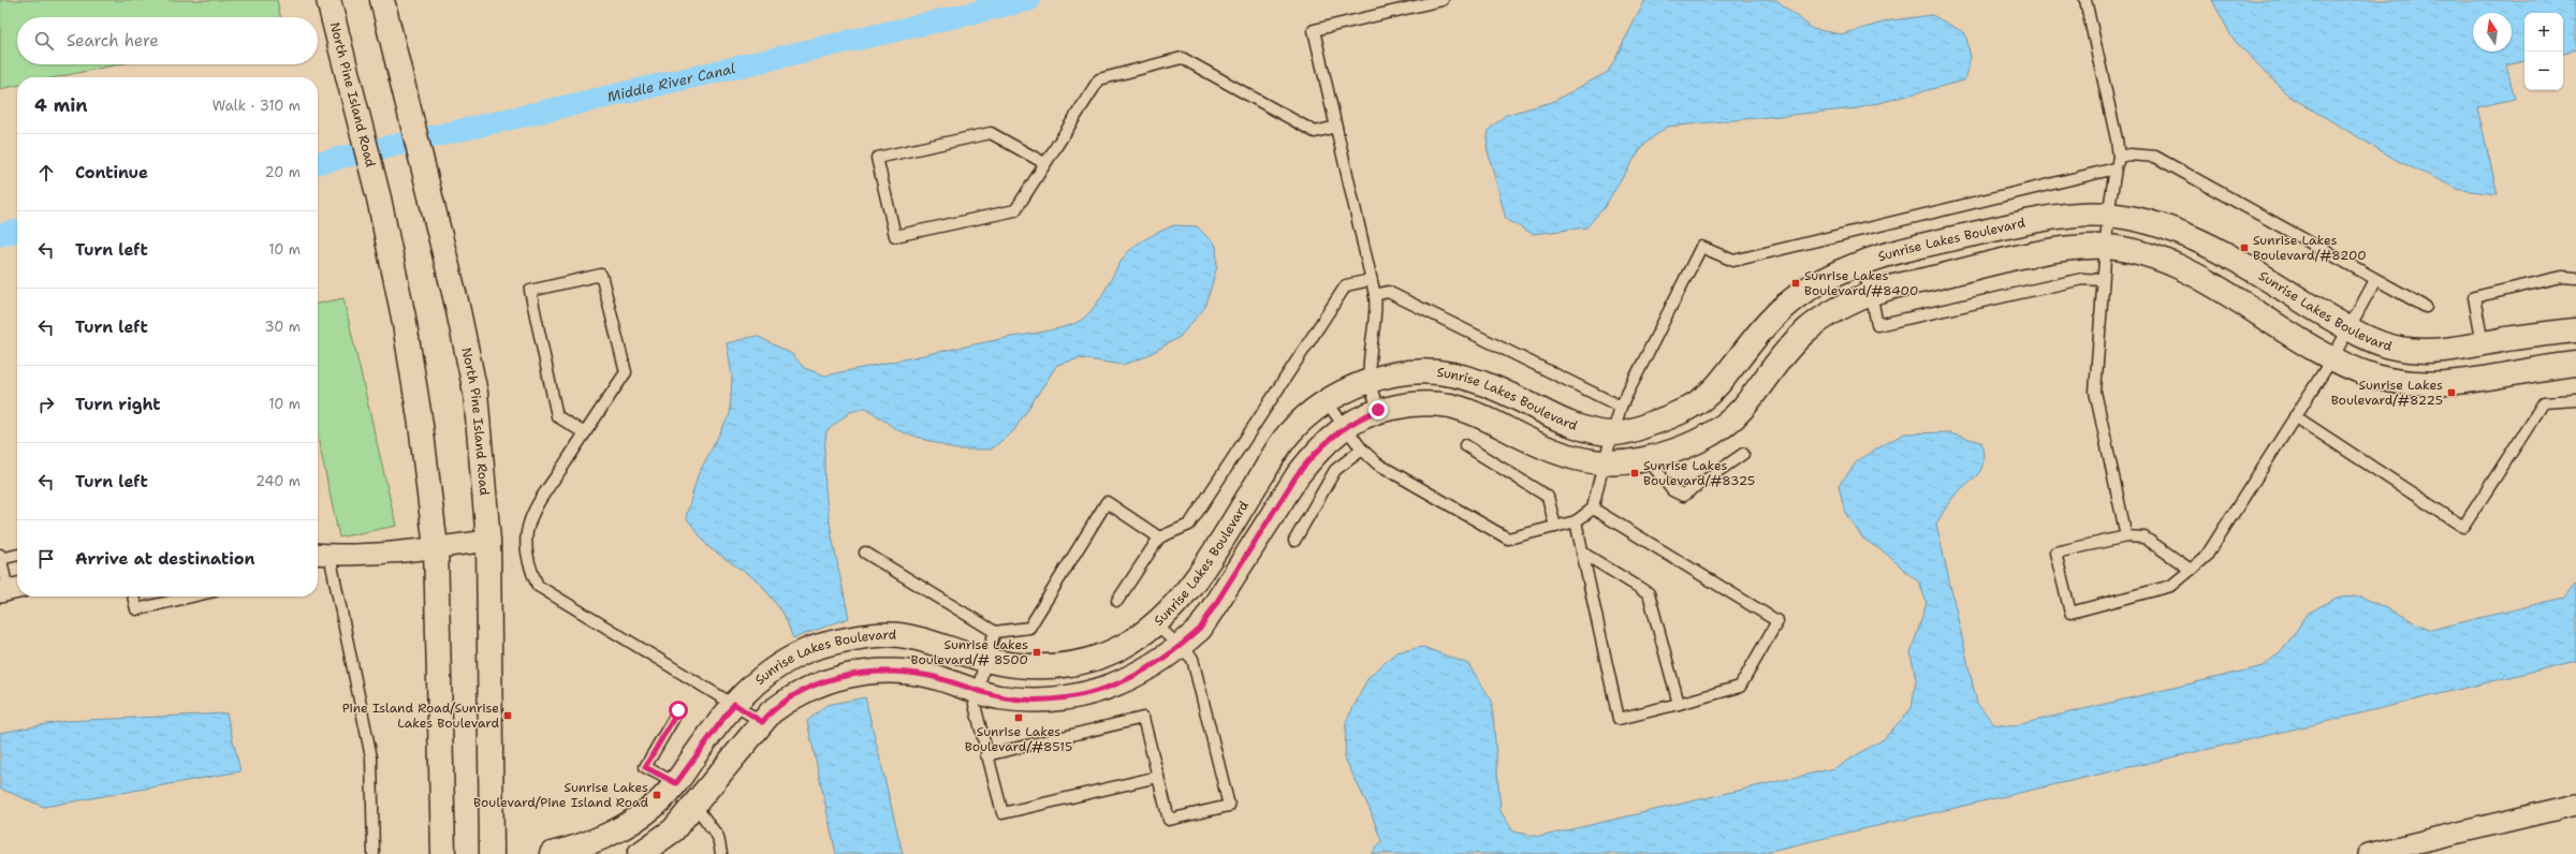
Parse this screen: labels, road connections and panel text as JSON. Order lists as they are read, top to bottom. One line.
{"streets":{"street":["North Pine Island Road","Sunrise Lakes Boulevard"]},"water":["Middle River Canal"],"places":{"transit":["Sunrise Lakes Boulevard/#8200","Sunrise Lakes Boulevard/#8400","Sunrise Lakes Boulevard/#8225","Sunrise Lakes Boulevard/#8325","Sunrise Lakes Boulevard/# 8500","Pine Island Road/Sunrise Lakes Boulevard","Sunrise Lakes Boulevard/#8515","Sunrise Lakes Boulevard/Pine Island Road"]},"north":"top","page":{"map_buttons":["+","−"],"search":"Search here","heading":["4 min","Walk · 310 m"],"list":[["Continue","20 m"],["Turn left","10 m"],["Turn left","30 m"],["Turn right","10 m"],["Turn left","240 m"],"Arrive at destination"]}}
